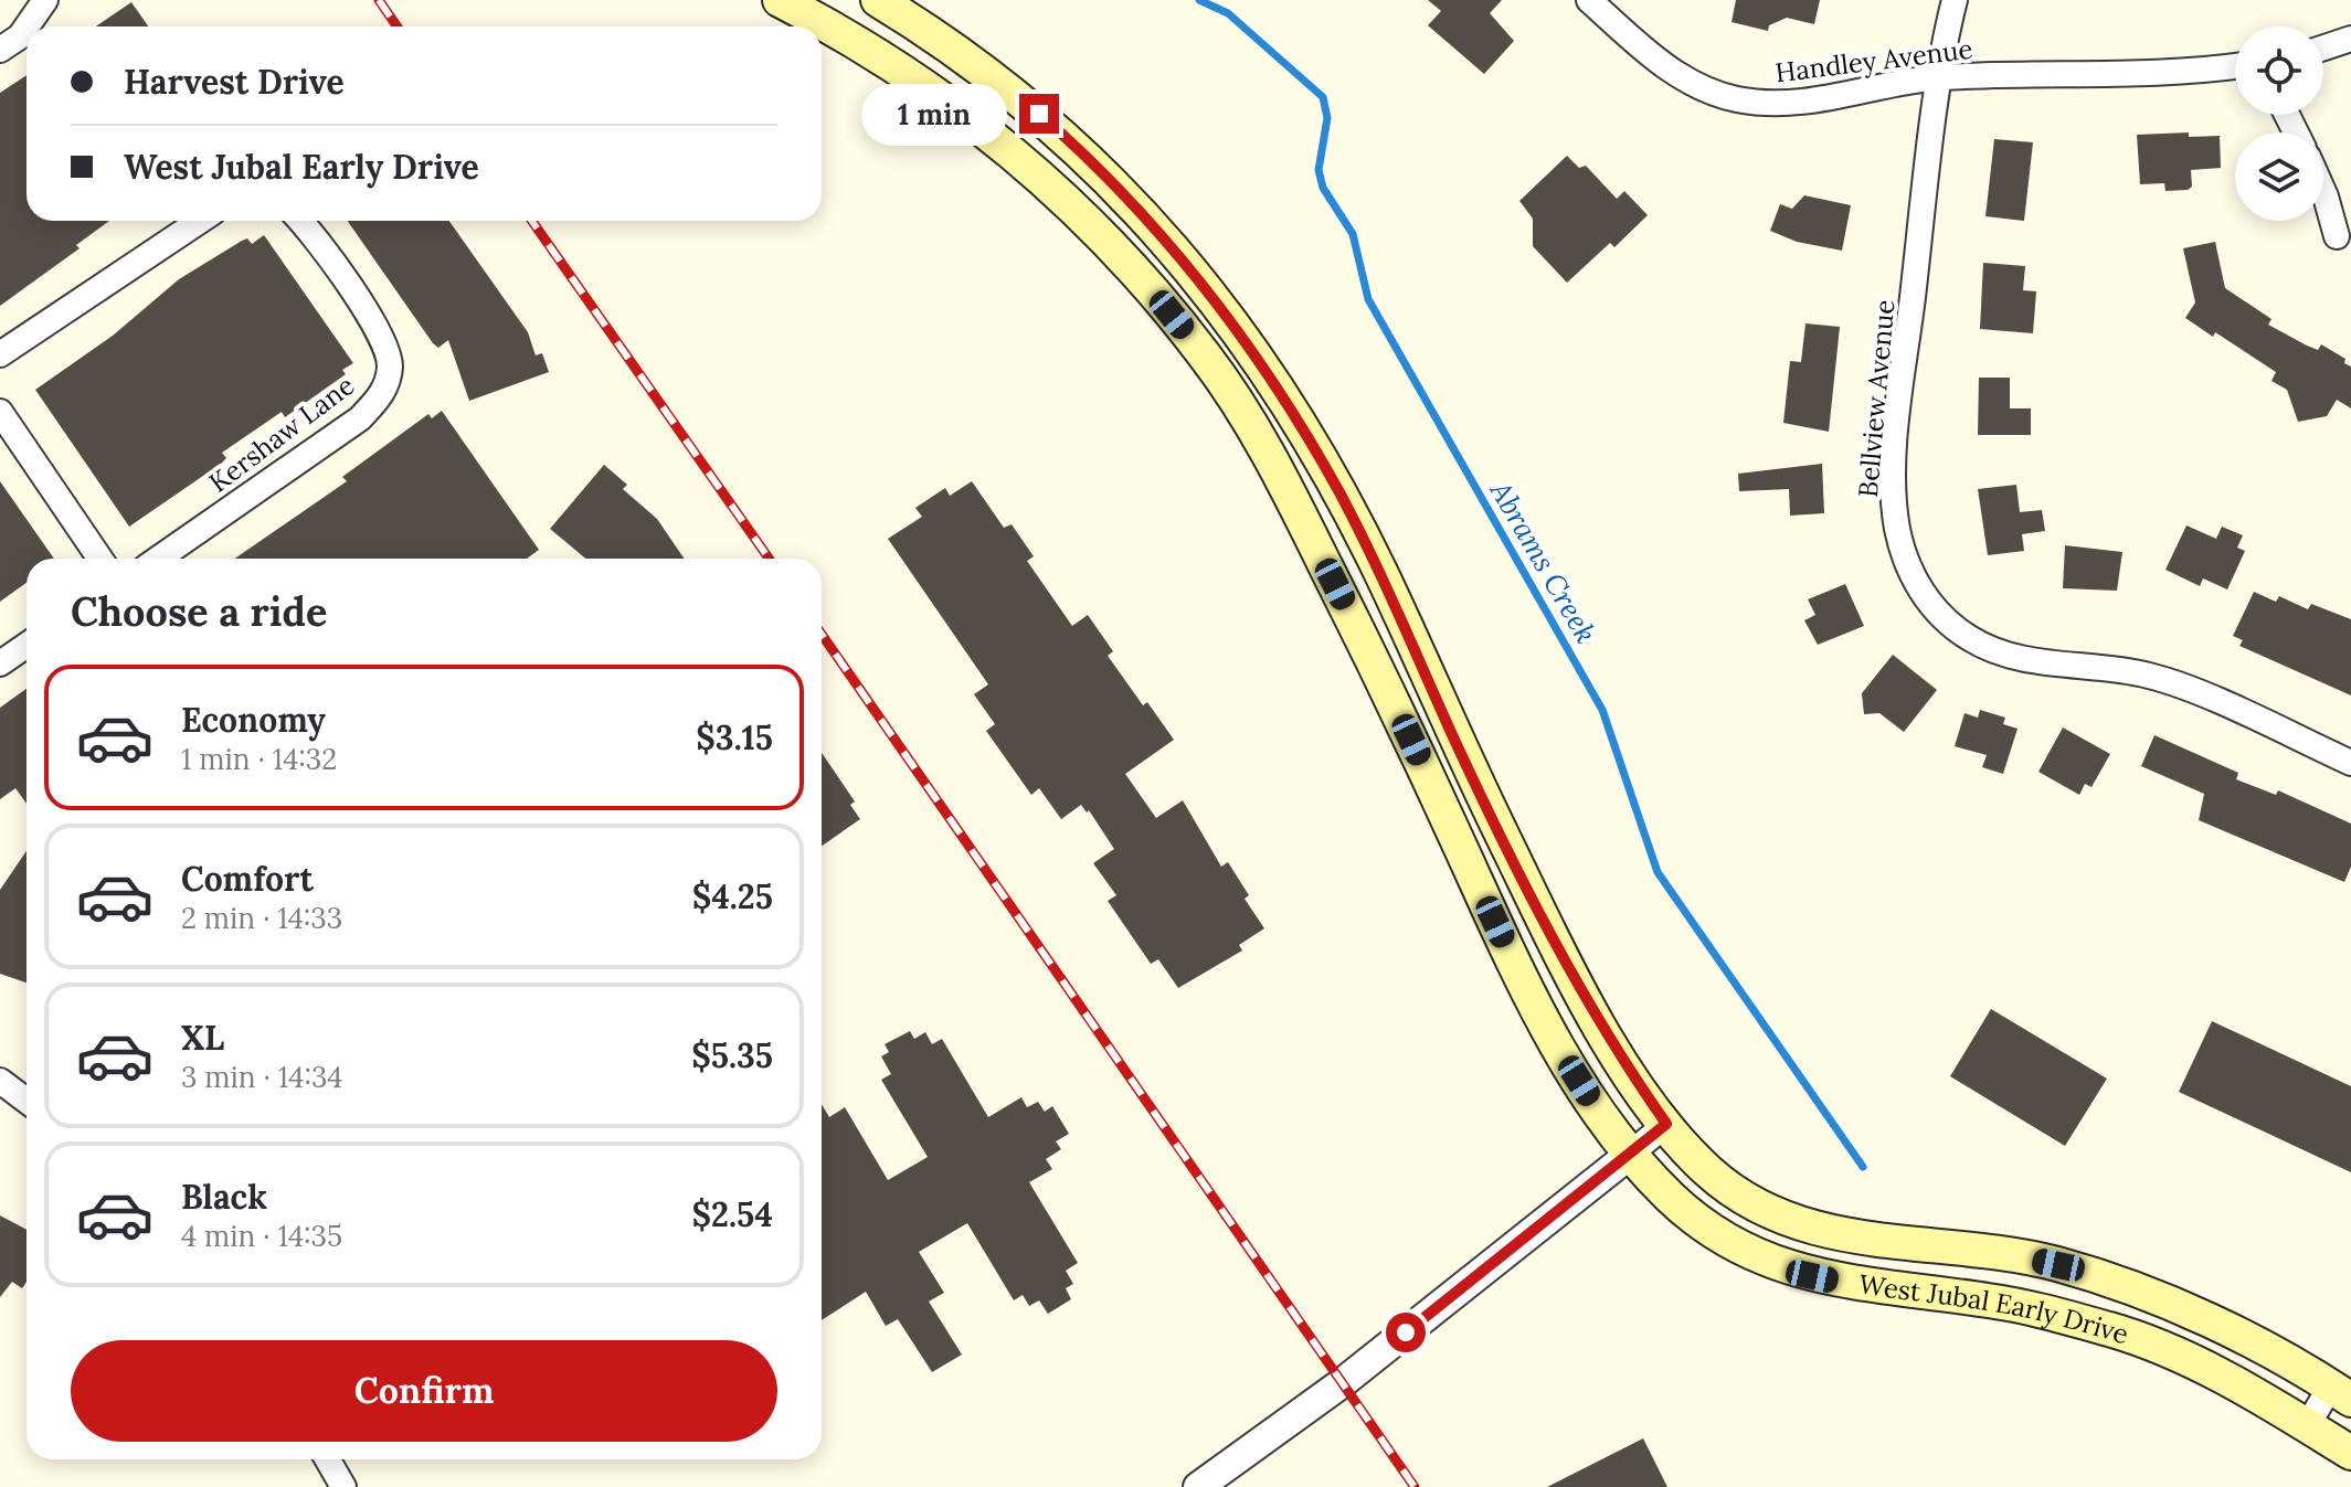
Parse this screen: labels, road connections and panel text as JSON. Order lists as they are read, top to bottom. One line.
{"streets":{"main road":["West Jubal Early Drive"],"street":["Handley Avenue","Bellview Avenue","Kershaw Lane"]},"crossings":[["Handley Avenue","Bellview Avenue"]],"water":["Abrams Creek"],"page":{"banner":["Harvest Drive","West Jubal Early Drive"],"bubble":"1 min","heading":"Choose a ride","list":[{"name":"Economy","note":"1 min · 14:32","value":"$3.15"},{"name":"Comfort","note":"2 min · 14:33","value":"$4.25"},{"name":"XL","note":"3 min · 14:34","value":"$5.35"},{"name":"Black","note":"4 min · 14:35","value":"$2.54"}],"buttons":"Confirm"}}
